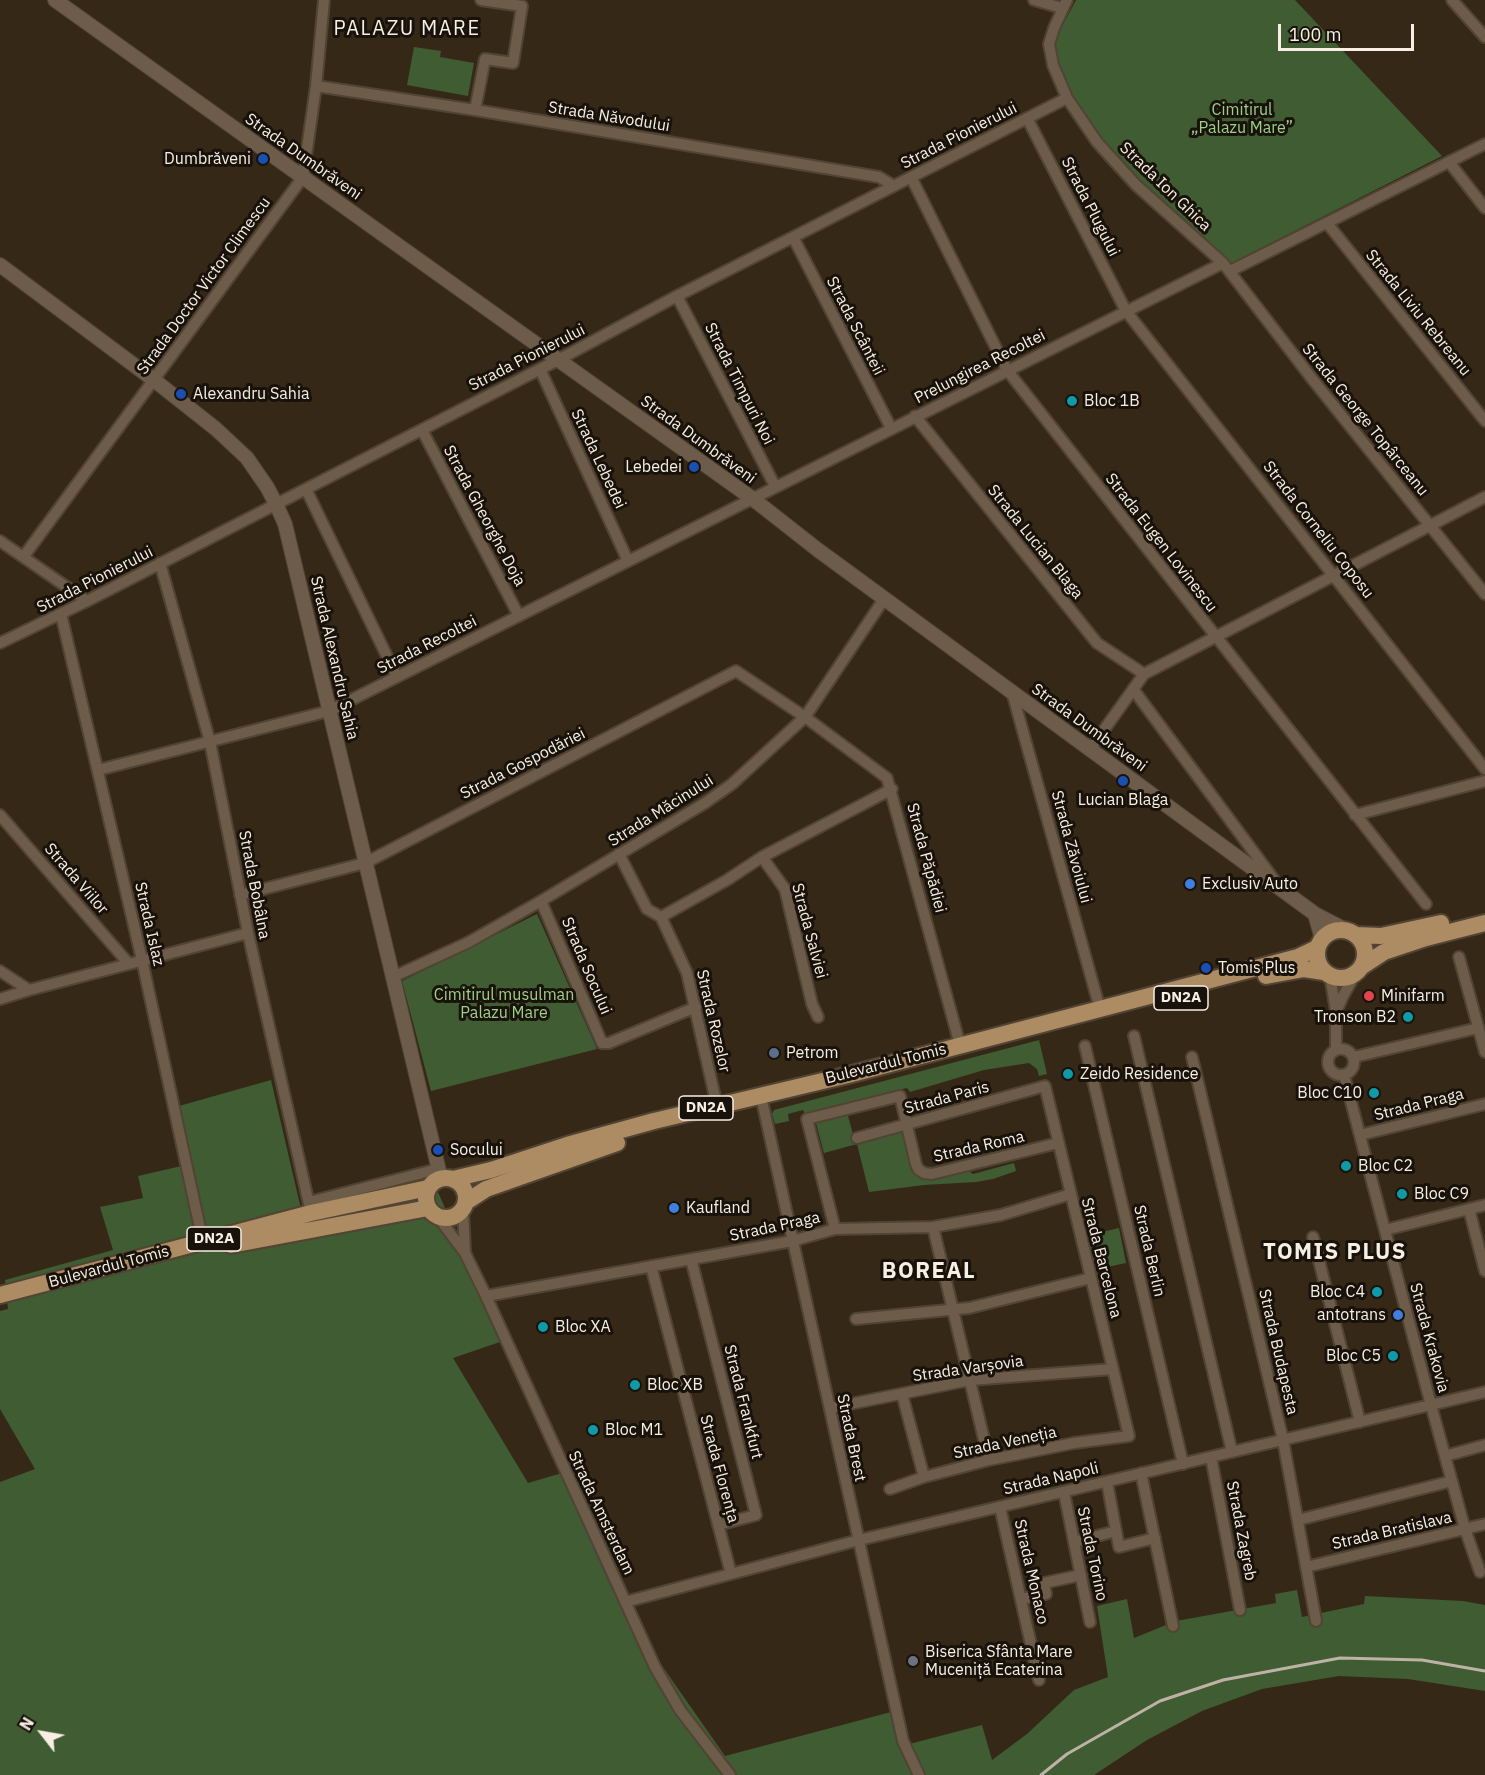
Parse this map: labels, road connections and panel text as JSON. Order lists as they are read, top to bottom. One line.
{"streets":{"main road":["DN2A","Bulevardul Tomis"],"street":["Strada Năvodului","Strada Pionierului","Strada Dumbrăveni","Strada Ion Ghica","Strada Plugului","Strada Doctor Victor Climescu","Strada Liviu Rebreanu","Strada Scânteii","Prelungirea Recoltei","Strada Timpuri Noi","Strada George Topârceanu","Strada Lebedei","Strada Gheorghe Doja","Strada Corneliu Coposu","Strada Lucian Blaga","Strada Eugen Lovinescu","Strada Recoltei","Strada Alexandru Sahia","Strada Gospodăriei","Strada Măcinului","Strada Zăvoiului","Strada Păpădiei","Strada Viilor","Strada Bobâlna","Strada Islaz","Strada Salviei","Strada Socului","Strada Rozelor","Strada Paris","Strada Praga","Strada Roma","Strada Berlin","Strada Barcelona","Strada Krakovia","Strada Budapesta","Strada Varșovia","Strada Frankfurt","Strada Brest","Strada Veneția","Strada Florența","Strada Napoli","Strada Amsterdam","Strada Zagreb","Strada Bratislava","Strada Torino","Strada Monaco"]},"crossings":[["Strada Năvodului","Strada Pionierului"],["Strada Năvodului","Strada Doctor Victor Climescu"],["Strada Pionierului","Strada Dumbrăveni"],["Strada Pionierului","Strada Ion Ghica"],["Strada Pionierului","Strada Plugului"],["Strada Pionierului","Strada Scânteii"],["Strada Pionierului","Strada Timpuri Noi"],["Strada Pionierului","Strada Lebedei"],["Strada Pionierului","Strada Gheorghe Doja"],["Strada Pionierului","Strada Eugen Lovinescu"],["Strada Pionierului","Strada Alexandru Sahia"],["Strada Pionierului","Strada Bobâlna"],["Strada Pionierului","Strada Islaz"],["Strada Dumbrăveni","Strada Doctor Victor Climescu"],["Strada Dumbrăveni","Prelungirea Recoltei"],["Strada Dumbrăveni","Strada Recoltei"],["Strada Dumbrăveni","Strada Măcinului"],["Strada Dumbrăveni","Strada Zăvoiului"],["Strada Dumbrăveni","DN2A"],["Strada Dumbrăveni","Bulevardul Tomis"],["Strada Ion Ghica","Prelungirea Recoltei"],["Strada Ion Ghica","Strada George Topârceanu"],["Strada Plugului","Prelungirea Recoltei"],["Strada Plugului","Strada Corneliu Coposu"],["Strada Doctor Victor Climescu","Strada Alexandru Sahia"],["Strada Liviu Rebreanu","Prelungirea Recoltei"],["Strada Scânteii","Prelungirea Recoltei"],["Prelungirea Recoltei","Strada Timpuri Noi"],["Prelungirea Recoltei","Strada George Topârceanu"],["Prelungirea Recoltei","Strada Corneliu Coposu"],["Prelungirea Recoltei","Strada Lucian Blaga"],["Prelungirea Recoltei","Strada Eugen Lovinescu"],["Prelungirea Recoltei","Strada Recoltei"],["Strada Lebedei","Strada Recoltei"],["Strada Gheorghe Doja","Strada Recoltei"],["Strada Recoltei","Strada Alexandru Sahia"],["Strada Recoltei","Strada Bobâlna"],["Strada Recoltei","Strada Islaz"],["Strada Alexandru Sahia","Strada Gospodăriei"],["Strada Alexandru Sahia","Strada Măcinului"],["Strada Alexandru Sahia","Bulevardul Tomis"],["Strada Alexandru Sahia","Strada Amsterdam"],["Strada Gospodăriei","Strada Măcinului"],["Strada Gospodăriei","Strada Păpădiei"],["Strada Gospodăriei","Strada Bobâlna"],["Strada Măcinului","Strada Păpădiei"],["Strada Măcinului","Strada Socului"],["Strada Măcinului","Strada Rozelor"],["Strada Zăvoiului","Bulevardul Tomis"],["Strada Păpădiei","Bulevardul Tomis"],["Strada Bobâlna","Bulevardul Tomis"],["Strada Islaz","Bulevardul Tomis"],["Strada Socului","Strada Rozelor"],["DN2A","Bulevardul Tomis"],["Strada Rozelor","Bulevardul Tomis"],["Bulevardul Tomis","Strada Brest"],["Bulevardul Tomis","Strada Amsterdam"],["Strada Paris","Strada Roma"],["Strada Paris","Strada Barcelona"],["Strada Praga","Strada Barcelona"],["Strada Praga","Strada Krakovia"],["Strada Praga","Strada Frankfurt"],["Strada Praga","Strada Brest"],["Strada Praga","Strada Florența"],["Strada Praga","Strada Amsterdam"],["Strada Roma","Strada Barcelona"],["Strada Berlin","Strada Napoli"],["Strada Barcelona","Strada Varșovia"],["Strada Barcelona","Strada Veneția"],["Strada Krakovia","Strada Napoli"],["Strada Krakovia","Strada Bratislava"],["Strada Budapesta","Strada Napoli"],["Strada Budapesta","Strada Bratislava"],["Strada Varșovia","Strada Brest"],["Strada Frankfurt","Strada Florența"],["Strada Brest","Strada Napoli"],["Strada Florența","Strada Napoli"],["Strada Napoli","Strada Amsterdam"],["Strada Napoli","Strada Zagreb"],["Strada Napoli","Strada Torino"],["Strada Napoli","Strada Monaco"]],"districts":["PALAZU MARE","TOMIS PLUS","BOREAL"],"parks":["Cimitirul „Palazu Mare”","Cimitirul musulman Palazu Mare"],"places":["Dumbrăveni","Alexandru Sahia","Bloc 1B","Lebedei","Lucian Blaga","Exclusiv Auto","Tomis Plus","Minifarm","Tronson B2","Petrom","Zeido Residence","Bloc C10","Socului","Bloc C2","Bloc C9","Kaufland","Bloc C4","antotrans","Bloc XA","Bloc C5","Bloc XB","Bloc M1","Biserica Sfânta Mare Muceniță Ecaterina"],"scale_bar":"100 m","north":"top left"}
